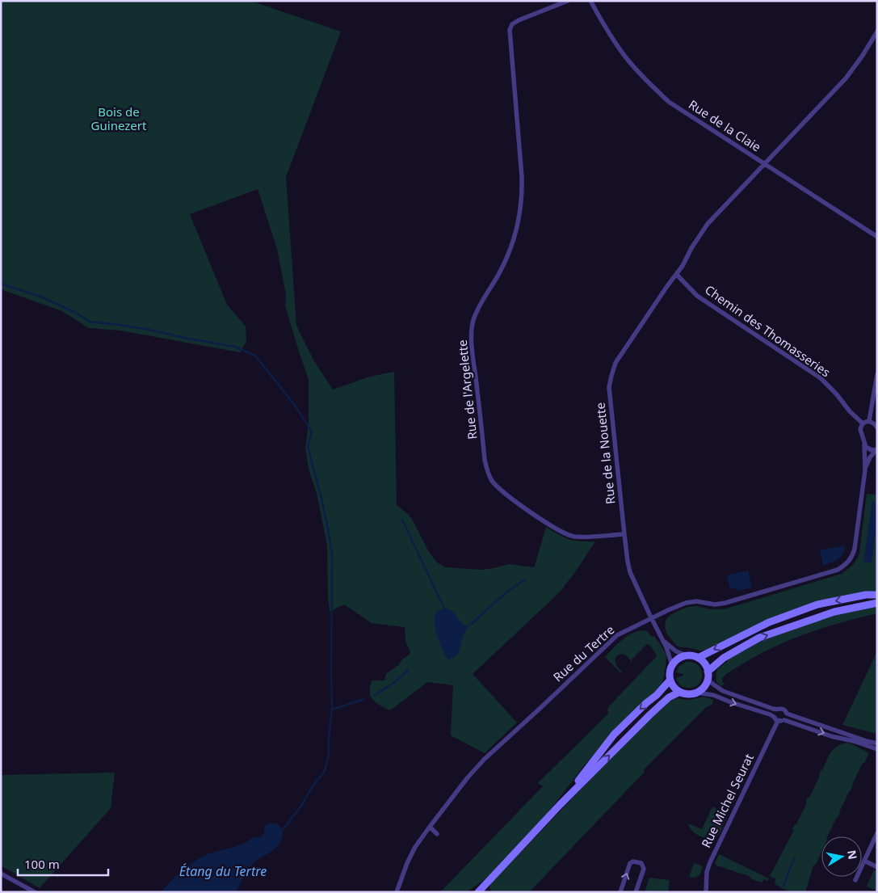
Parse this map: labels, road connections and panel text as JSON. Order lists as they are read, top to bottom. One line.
{"streets":{"street":["Rue de la Claie","Chemin des Thomasseries","Rue de l'Argelette","Rue de la Nouette","Rue du Tertre","Rue Michel Seurat"]},"crossings":[["Rue de la Claie","Rue de la Nouette"],["Chemin des Thomasseries","Rue de la Nouette"],["Chemin des Thomasseries","Rue du Tertre"],["Rue de l'Argelette","Rue de la Nouette"],["Rue de la Nouette","Rue du Tertre"]],"water":["Étang du Tertre"],"parks":["Bois de Guinezert"],"scale_bar":"100 m","north":"right"}
